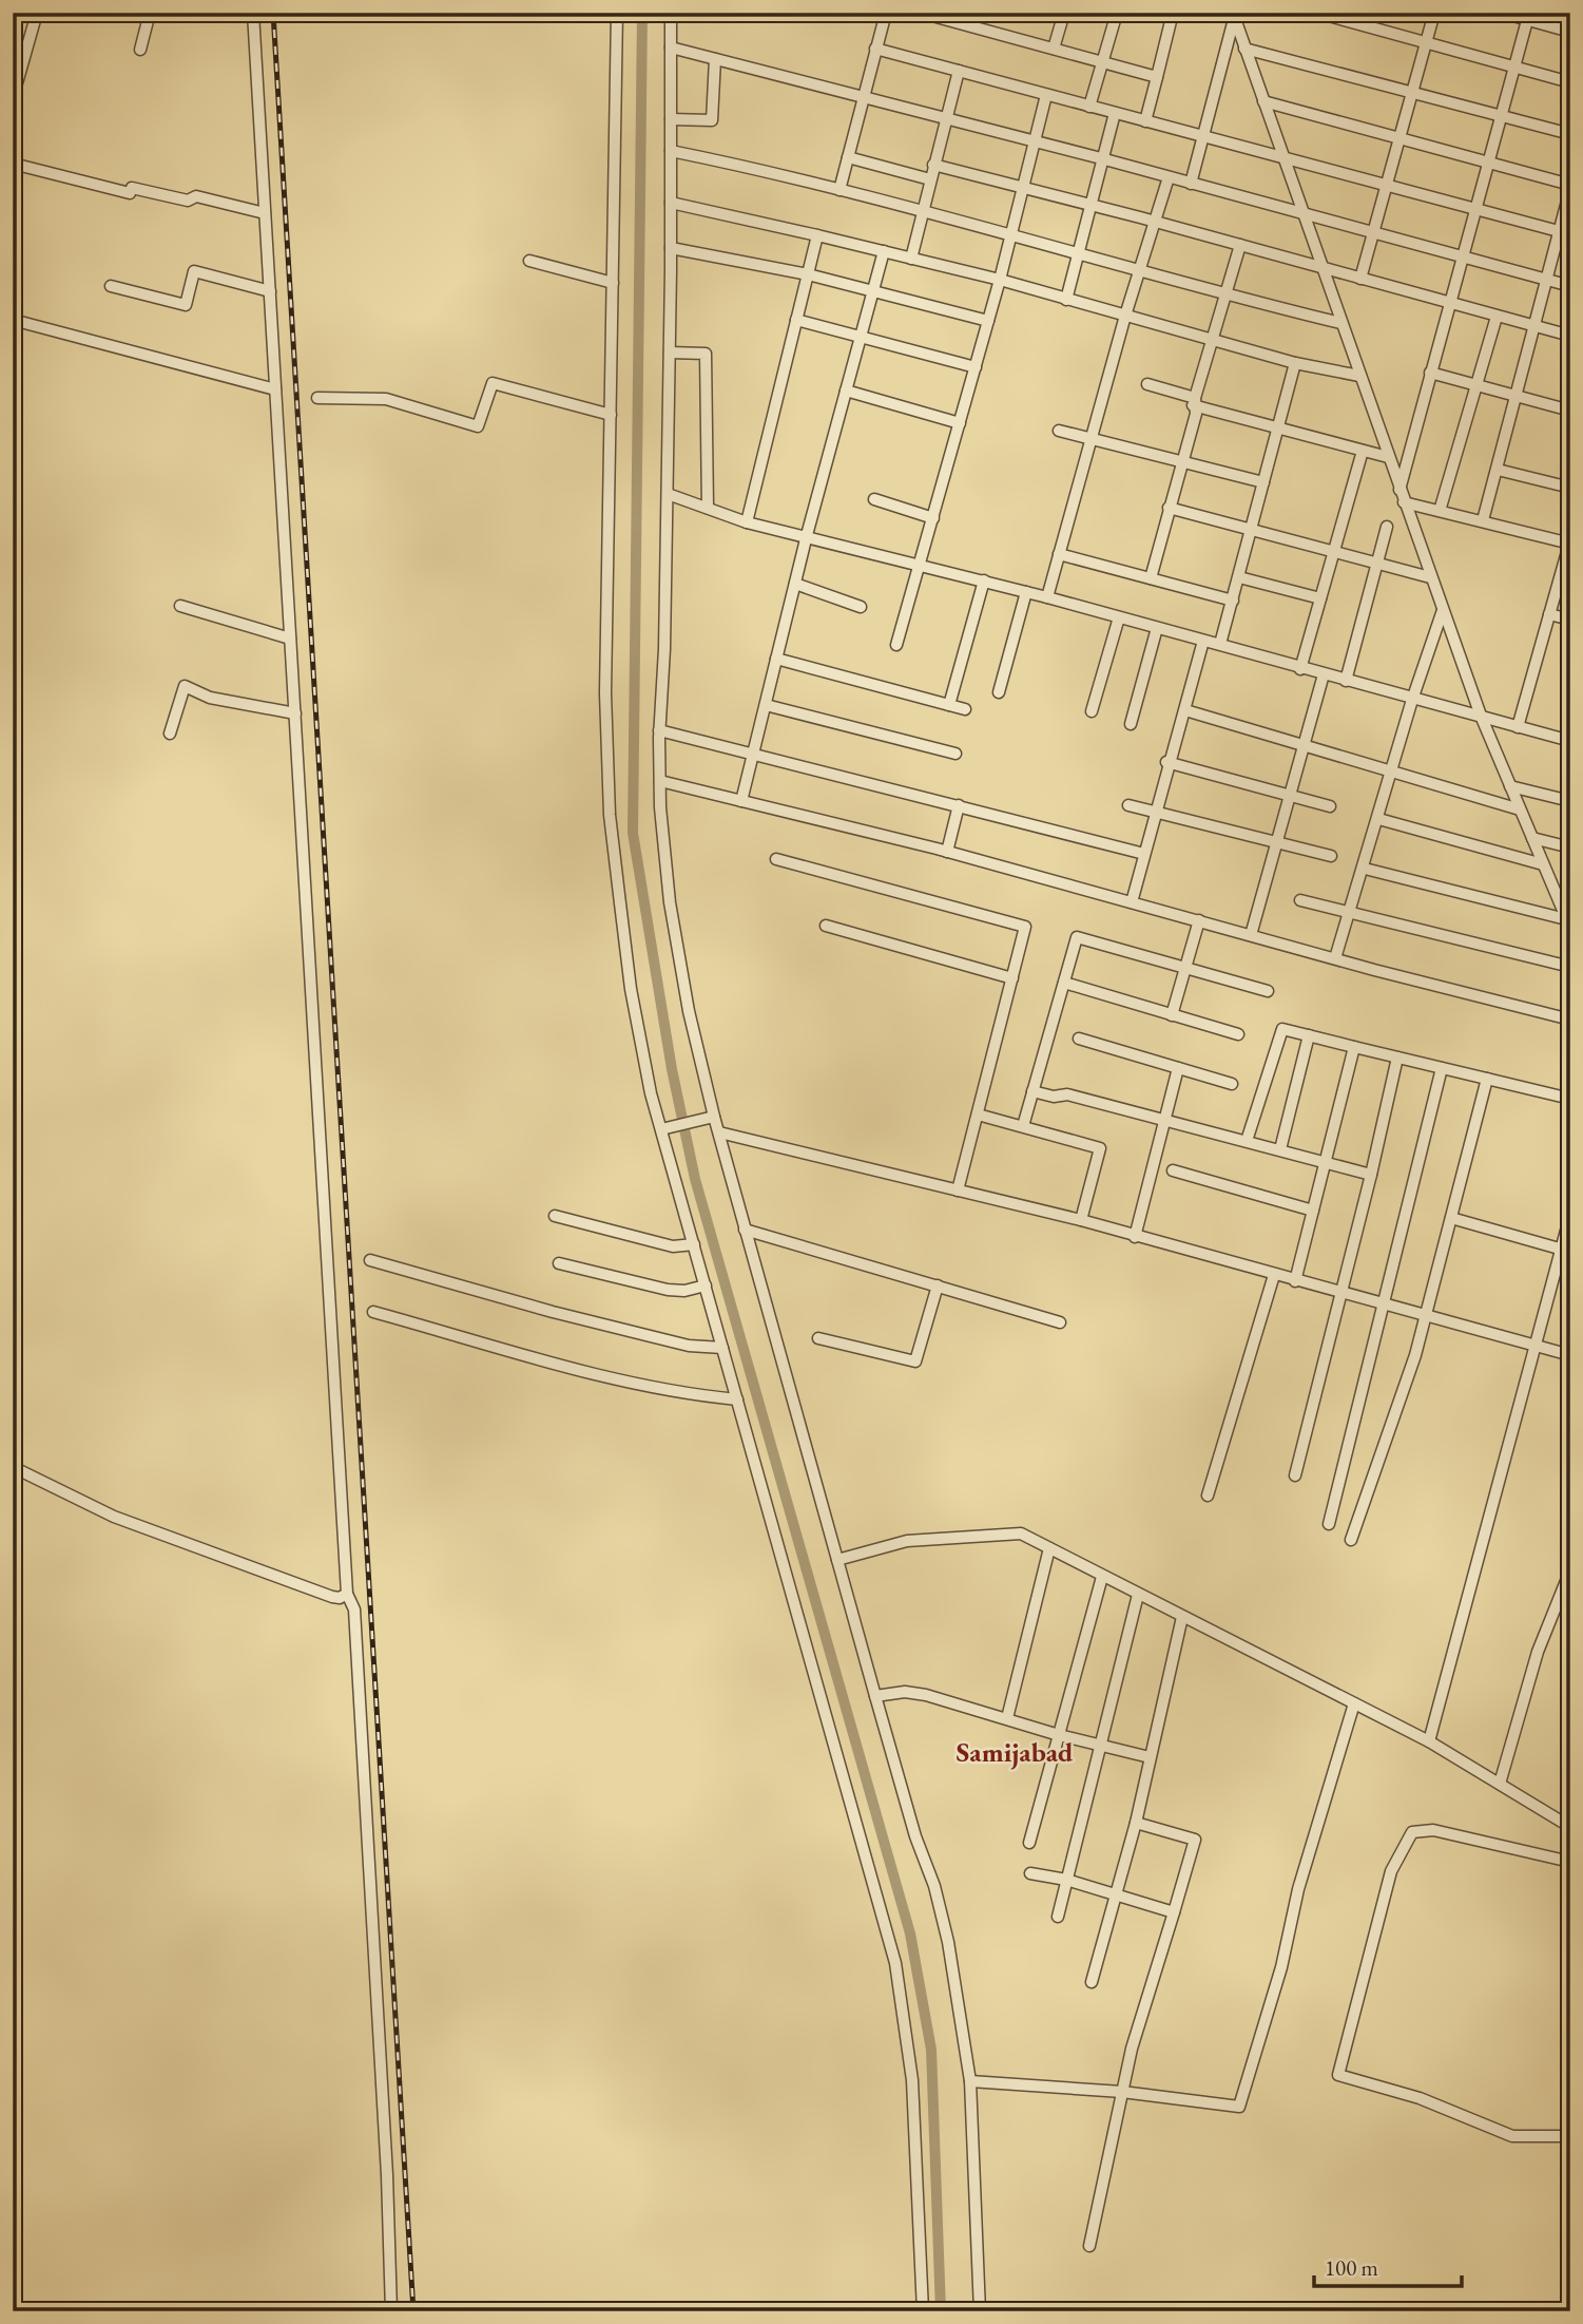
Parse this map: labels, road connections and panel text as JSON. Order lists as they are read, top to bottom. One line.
{"districts":["Samijabad"],"scale_bar":"100 m"}
